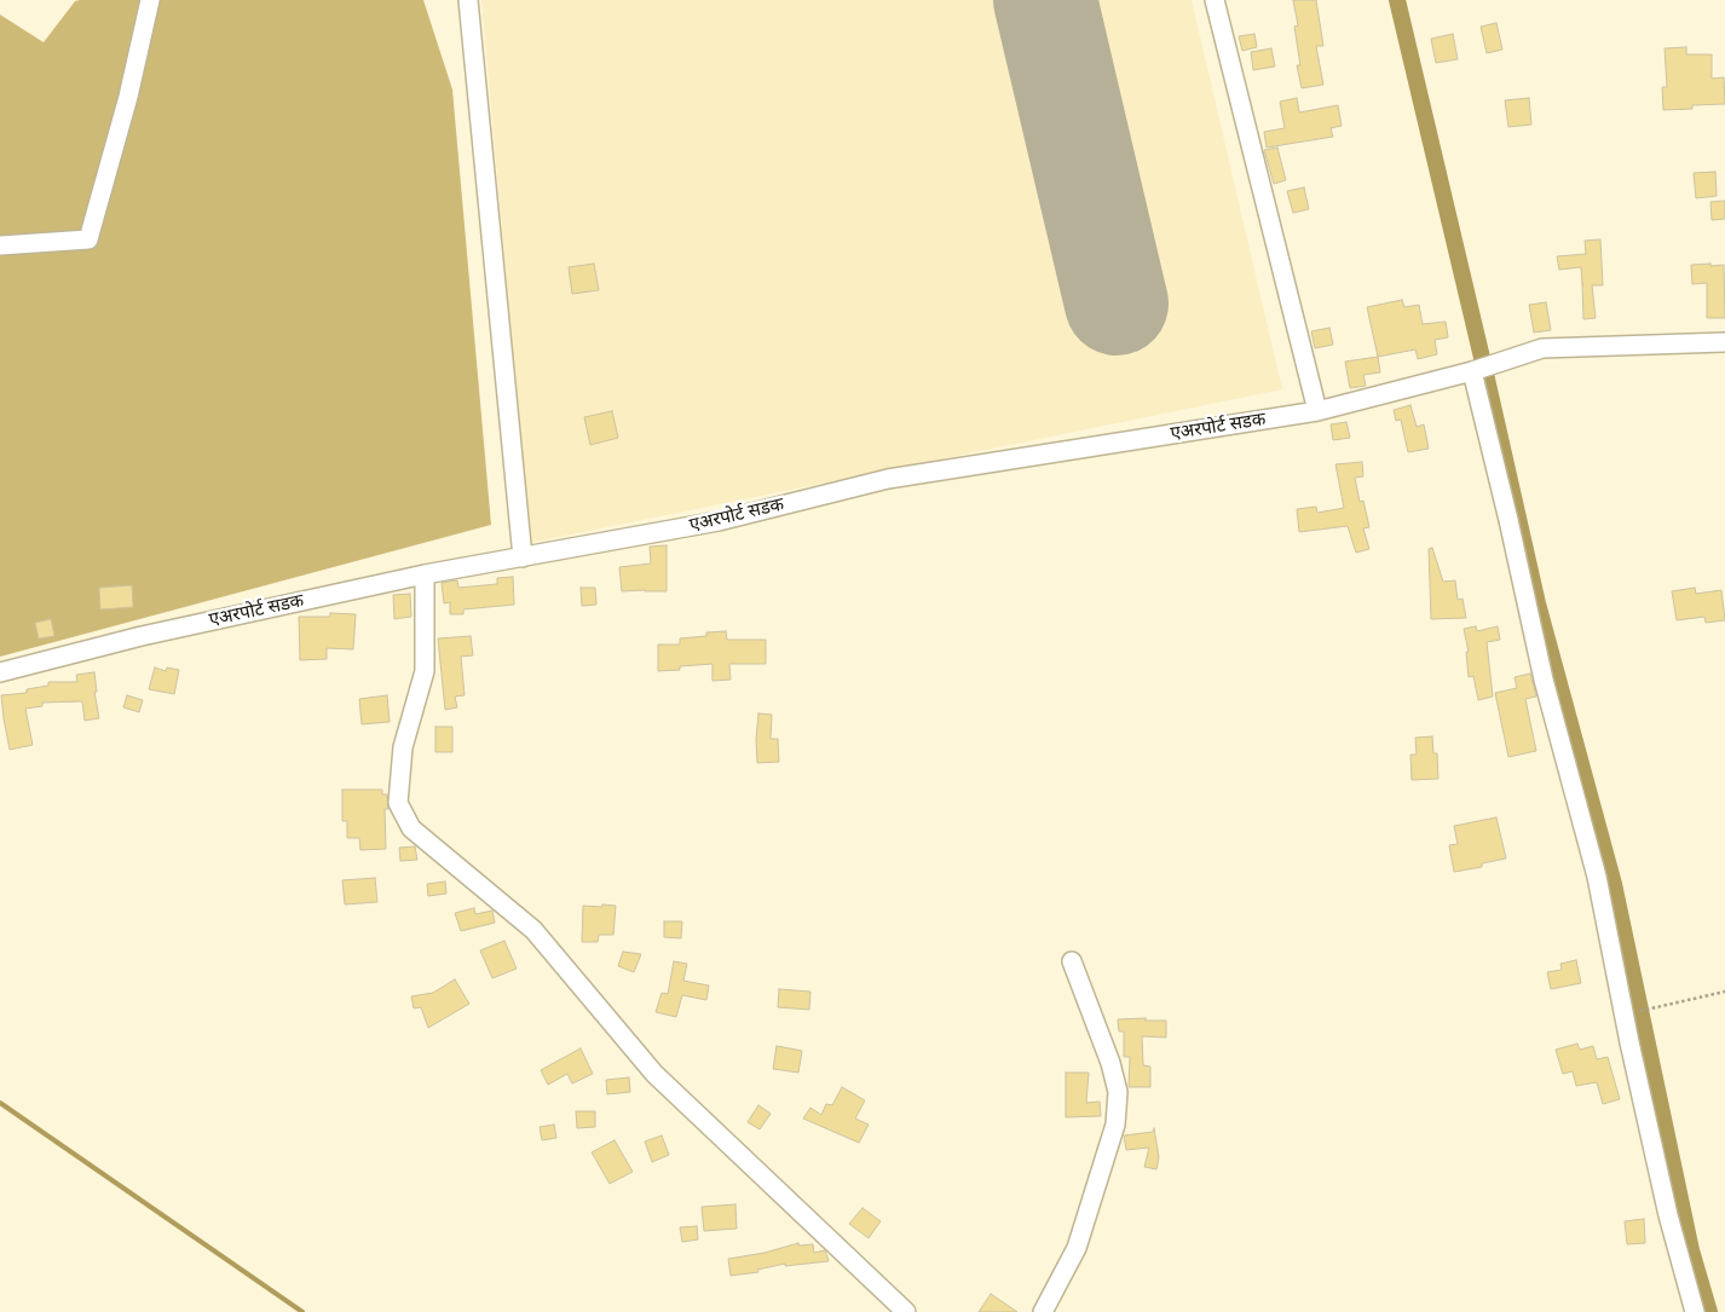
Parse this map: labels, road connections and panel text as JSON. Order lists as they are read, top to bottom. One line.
{"streets":{"street":["एअरपोर्ट सडक"]}}
